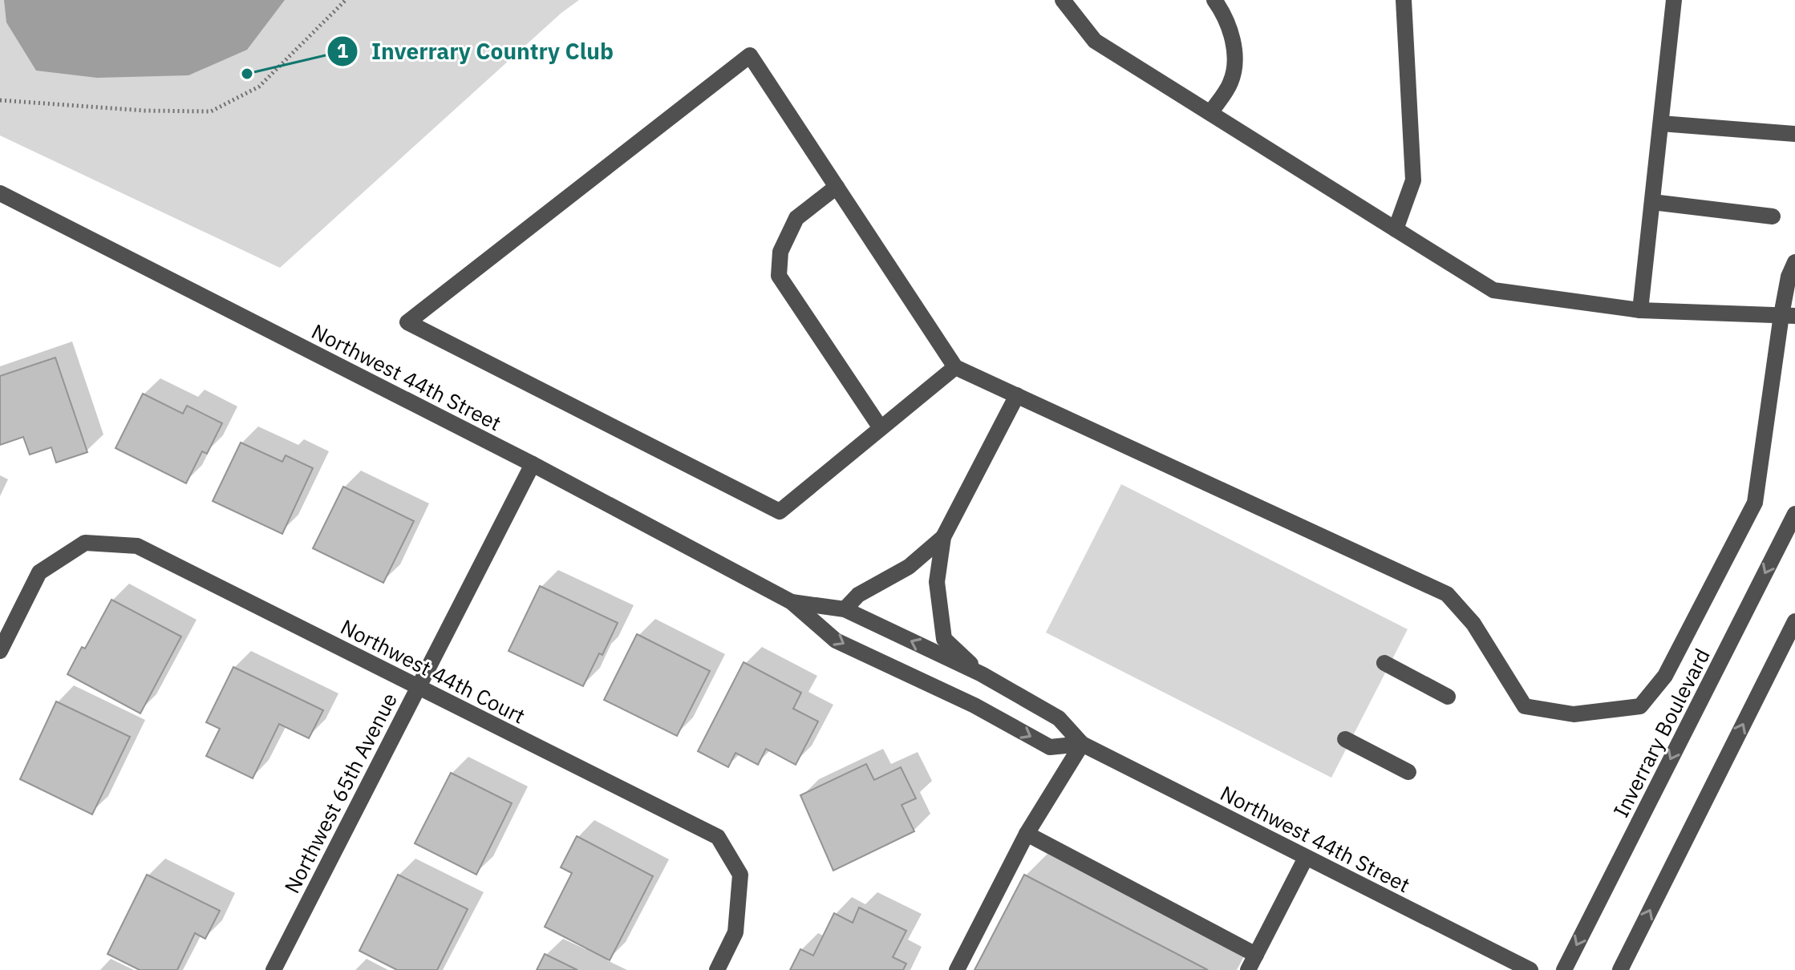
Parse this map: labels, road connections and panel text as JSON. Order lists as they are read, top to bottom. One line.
{"streets":{"street":["Northwest 44th Street","Northwest 44th Court","Inverrary Boulevard","Northwest 65th Avenue"]},"crossings":[["Northwest 44th Street","Northwest 65th Avenue"],["Northwest 44th Court","Northwest 65th Avenue"]],"places":["Inverrary Country Club"]}
